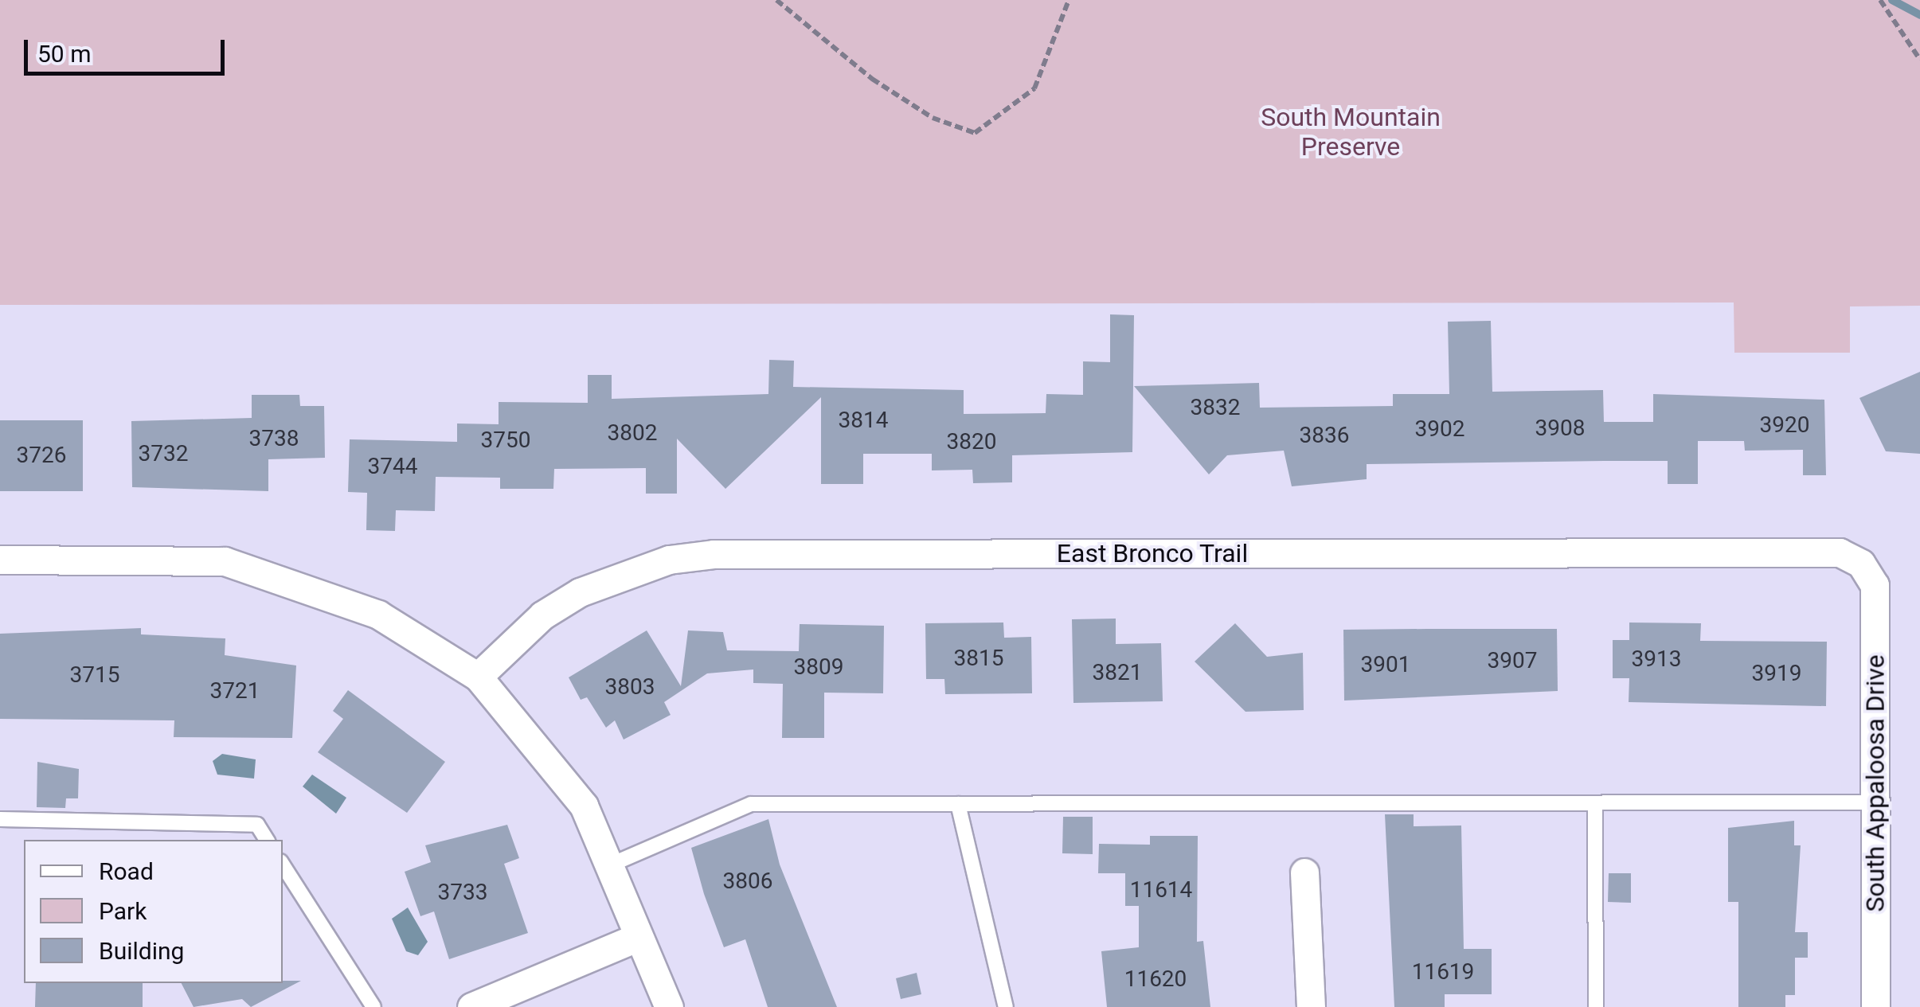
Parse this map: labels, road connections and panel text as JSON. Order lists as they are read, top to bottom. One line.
{"streets":{"street":["East Bronco Trail","South Appaloosa Drive"]},"crossings":[["East Bronco Trail","South Appaloosa Drive"]],"parks":["South Mountain Preserve"],"house_numbers":["3832","3814","3920","3908","3902","3802","3836","3738","3750","3820","3732","3726","3744","3815","3913","3907","3901","3809","3821","3919","3715","3803","3721","3806","11614","3733","11619","11620"],"legend":["Road","Park","Building"],"scale_bar":"50 m"}
